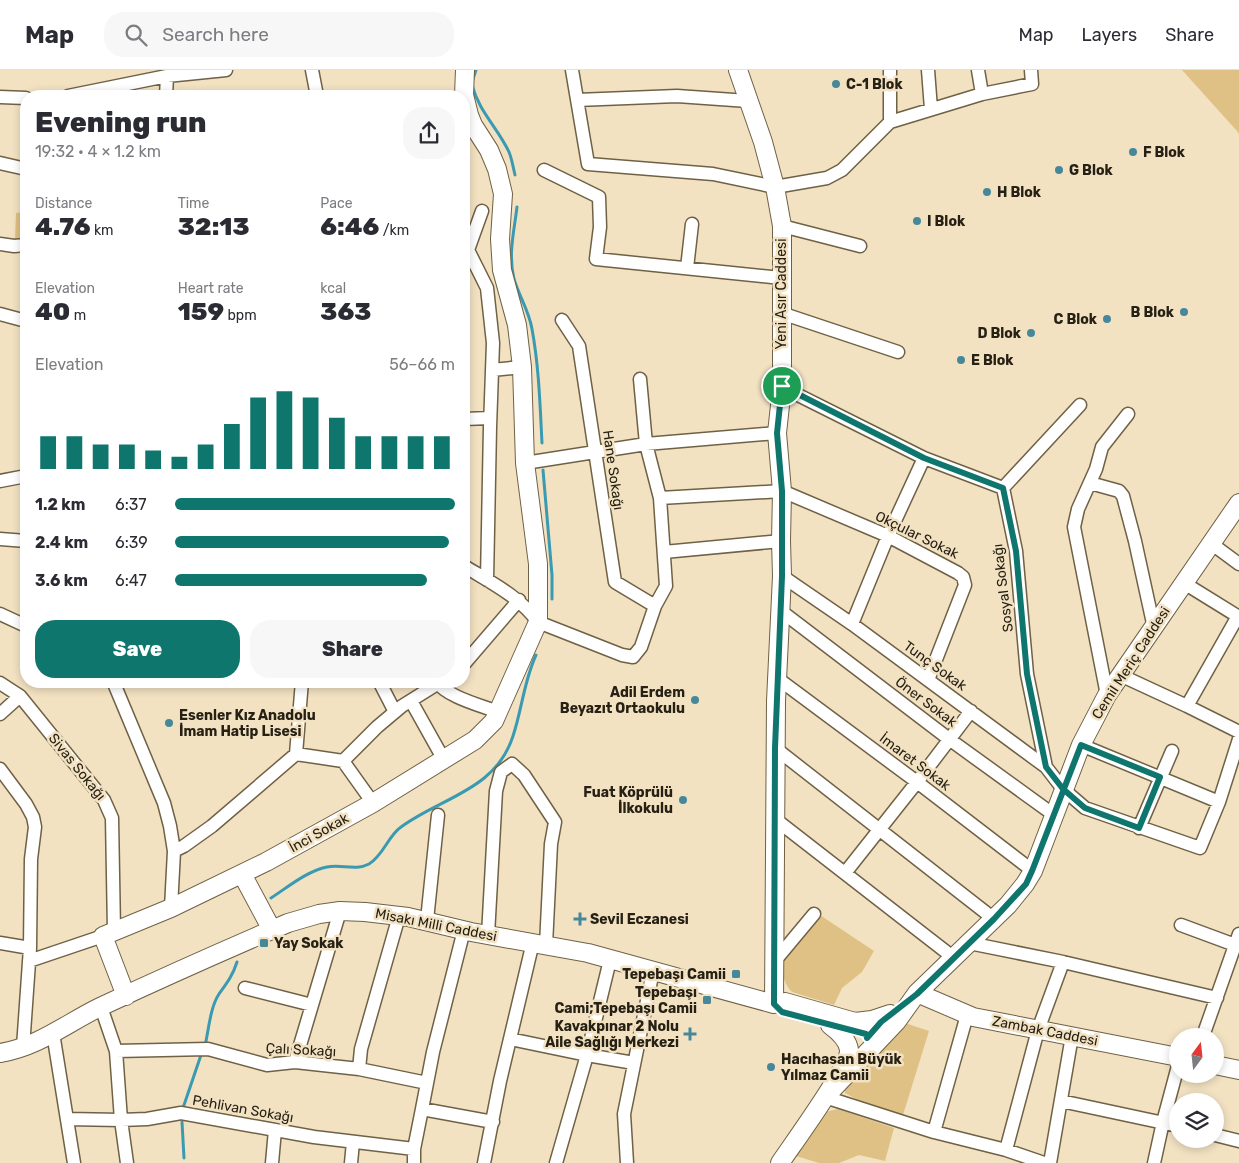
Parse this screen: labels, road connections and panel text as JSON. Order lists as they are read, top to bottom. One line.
{"streets":{"street":["Yeni Asır Caddesi","Hane Sokağı","Okçular Sokak","Sosyal Sokağı","Cemil Meriç Caddesi","Tunç Sokak","Öner Sokak","İmaret Sokak","Sivas Sokağı","İnci Sokak","Misakı Milli Caddesi","Zambak Caddesi","Çalı Sokağı","Pehlivan Sokağı"]},"crossings":[["Yeni Asır Caddesi","Okçular Sokak"],["Yeni Asır Caddesi","Tunç Sokak"],["Yeni Asır Caddesi","Öner Sokak"],["Yeni Asır Caddesi","İmaret Sokak"],["Yeni Asır Caddesi","Misakı Milli Caddesi"],["Okçular Sokak","Tunç Sokak"],["Sosyal Sokağı","Tunç Sokak"],["Cemil Meriç Caddesi","Tunç Sokak"],["Cemil Meriç Caddesi","Öner Sokak"],["Cemil Meriç Caddesi","İmaret Sokak"],["Cemil Meriç Caddesi","Misakı Milli Caddesi"],["Cemil Meriç Caddesi","Zambak Caddesi"],["Sivas Sokağı","İnci Sokak"],["Sivas Sokağı","Misakı Milli Caddesi"]],"places":{"other":["C-1 Blok","F Blok","G Blok","H Blok","I Blok","B Blok","C Blok","D Blok","E Blok","Adil Erdem Beyazıt Ortaokulu","Esenler Kız Anadolu İmam Hatip Lisesi","Fuat Köprülü İlkokulu","Hacıhasan Büyük Yılmaz Camii"],"health":["Sevil Eczanesi","Kavakpınar 2 Nolu Aile Sağlığı Merkezi"],"transit":["Yay Sokak","Tepebaşı Camii","Tepebaşı Cami;Tepebaşı Camii"]},"north":"top","page":{"header":"Map","search":"Search here","nav":["Map","Layers","Share"],"heading":["Evening run","19:32 · 4 × 1.2 km"],"stats":[["Distance","4.76 km"],["Time","32:13"],["Pace","6:46 /km"],["Elevation","40 m"],["Heart rate","159 bpm"],["kcal","363"]],"chart":["Elevation","56–66 m"],"list":[{"name":"1.2 km","note":"6:37"},{"name":"2.4 km","note":"6:39"},{"name":"3.6 km","note":"6:47"}],"buttons":["Save","Share"]}}
